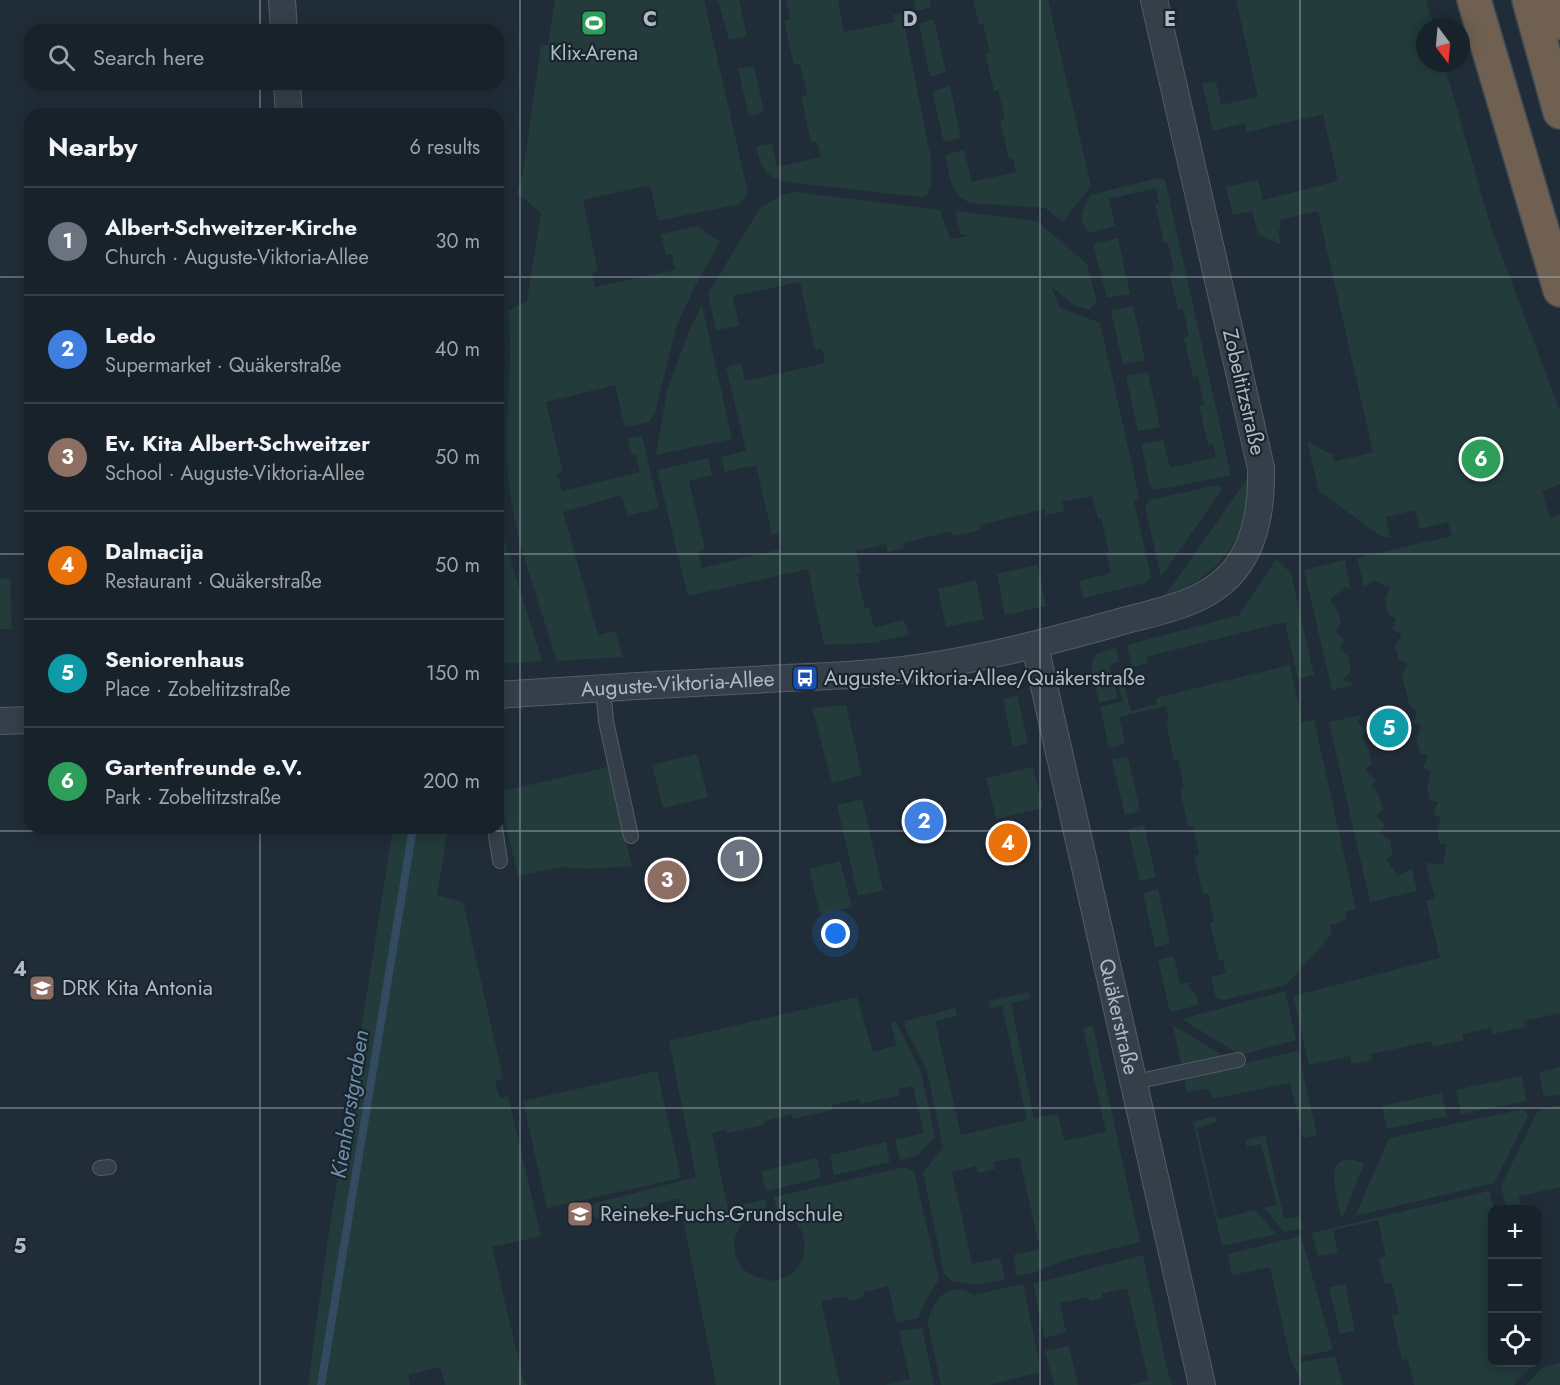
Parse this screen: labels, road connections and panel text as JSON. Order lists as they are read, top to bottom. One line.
{"streets":{"street":["Zobeltitzstraße","Auguste-Viktoria-Allee","Quäkerstraße"]},"crossings":[["Zobeltitzstraße","Auguste-Viktoria-Allee"],["Zobeltitzstraße","Quäkerstraße"],["Auguste-Viktoria-Allee","Quäkerstraße"]],"water":["Kienhorstgraben"],"places":{"sports":["Klix-Arena"],"bus stop":["Auguste-Viktoria-Allee/Quäkerstraße"],"school or university":["DRK Kita Antonia","Reineke-Fuchs-Grundschule"]},"north":"bottom","page":{"search":"Search here","heading":["Nearby","6 results"],"list":[{"mark":"1","name":"Albert-Schweitzer-Kirche","note":"Church · Auguste-Viktoria-Allee","value":"30 m"},{"mark":"2","name":"Ledo","note":"Supermarket · Quäkerstraße","value":"40 m"},{"mark":"3","name":"Ev. Kita Albert-Schweitzer","note":"School · Auguste-Viktoria-Allee","value":"50 m"},{"mark":"4","name":"Dalmacija","note":"Restaurant · Quäkerstraße","value":"50 m"},{"mark":"5","name":"Seniorenhaus","note":"Place · Zobeltitzstraße","value":"150 m"},{"mark":"6","name":"Gartenfreunde e.V.","note":"Park · Zobeltitzstraße","value":"200 m"}],"pins":["6","5","2","4","1","3"],"map_buttons":["+","−"]},"grid":{"columns":["C","D","E"],"rows":["4","5"]}}
